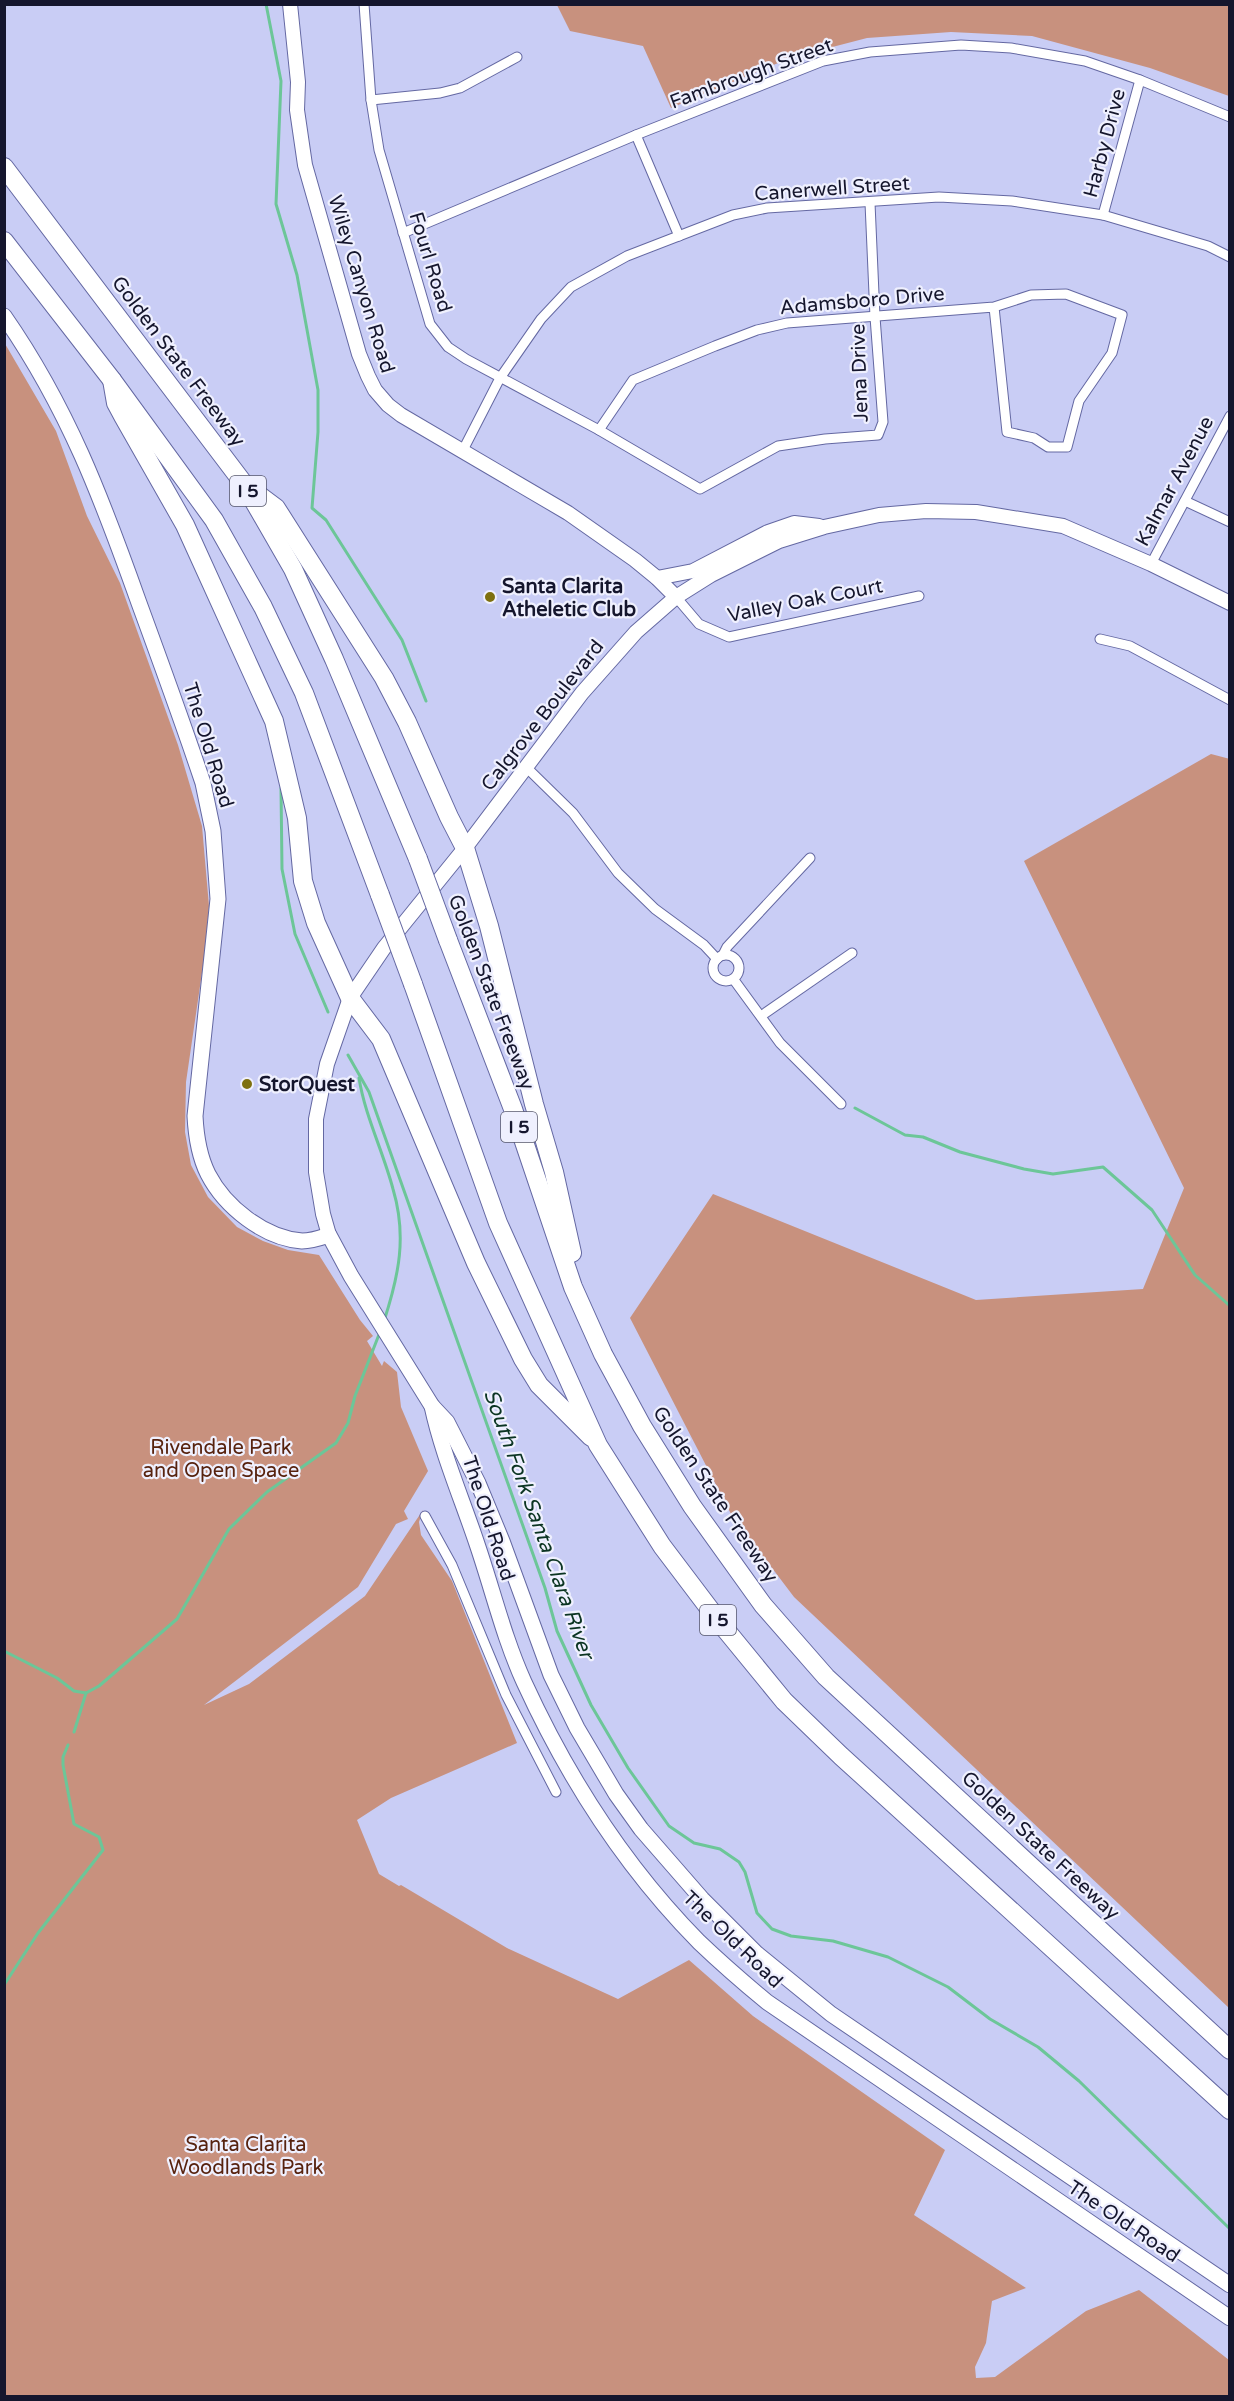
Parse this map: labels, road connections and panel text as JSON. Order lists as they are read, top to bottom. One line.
{"streets":{"highway":["Golden State Freeway","I 5"],"main road":["The Old Road"],"street":["Fambrough Street","Harby Drive","Canerwell Street","Fourl Road","Wiley Canyon Road","Adamsboro Drive","Jena Drive","Kalmar Avenue","Valley Oak Court","Calgrove Boulevard"]},"crossings":[["Fambrough Street","Harby Drive"],["Fambrough Street","Fourl Road"],["Harby Drive","Canerwell Street"],["Canerwell Street","Fourl Road"],["Canerwell Street","Wiley Canyon Road"],["Canerwell Street","Jena Drive"],["Fourl Road","Adamsboro Drive"],["Fourl Road","Jena Drive"],["Wiley Canyon Road","Valley Oak Court"],["Wiley Canyon Road","Calgrove Boulevard"],["Adamsboro Drive","Jena Drive"],["Kalmar Avenue","Calgrove Boulevard"],["Valley Oak Court","Calgrove Boulevard"],["Calgrove Boulevard","The Old Road"]],"water":["South Fork Santa Clara River"],"parks":["Rivendale Park and Open Space","Santa Clarita Woodlands Park"],"places":["Santa Clarita Atheletic Club","StorQuest"]}
